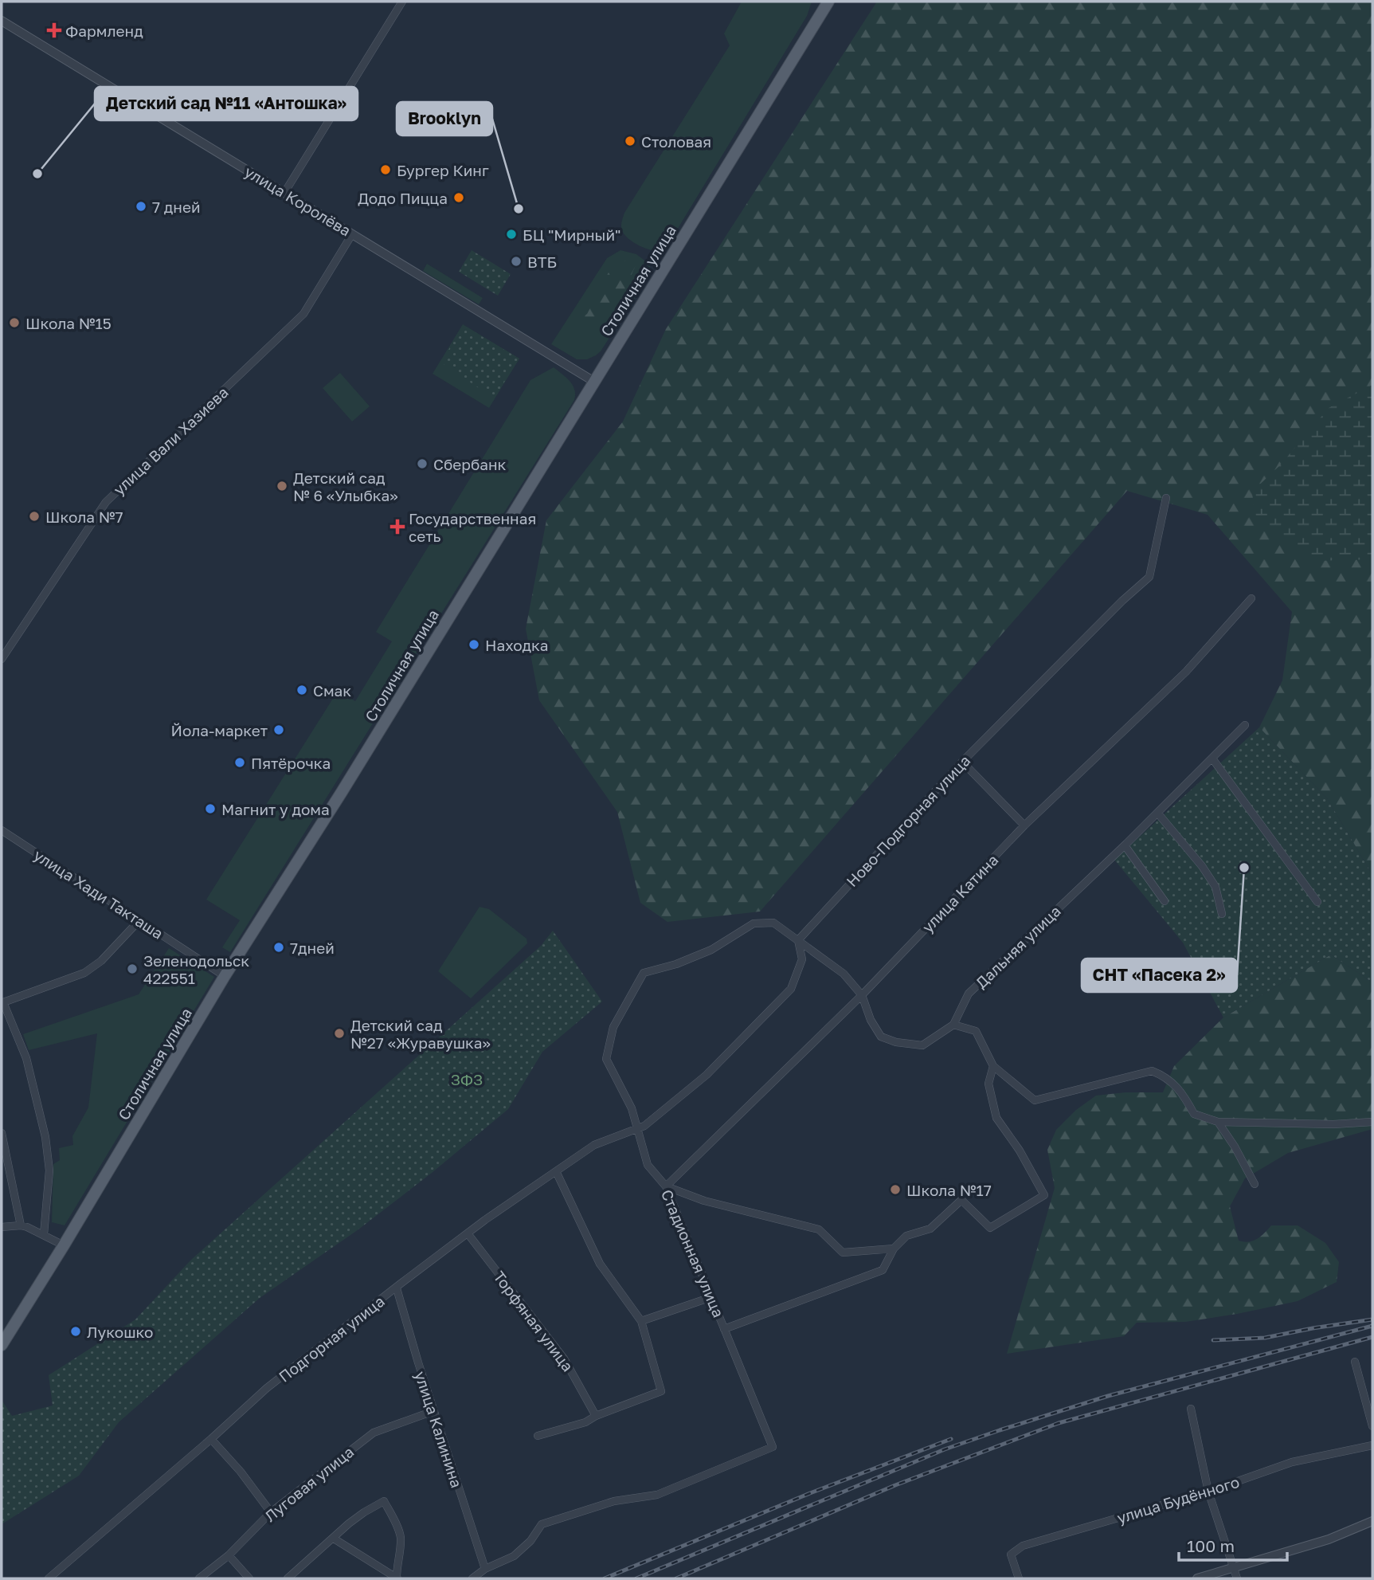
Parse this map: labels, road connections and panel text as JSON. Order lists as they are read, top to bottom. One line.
{"streets":{"main road":["Столичная улица"],"street":["улица Королёва","улица Вали Хазиева","Ново-Подгорная улица","улица Катина","улица Хади Такташа","Дальняя улица","Стадионная улица","Торфяная улица","Подгорная улица","улица Калинина","Луговая улица","улица Будённого"]},"crossings":[["улица Королёва","Столичная улица"],["улица Королёва","улица Вали Хазиева"],["Столичная улица","улица Хади Такташа"],["Ново-Подгорная улица","Стадионная улица"],["улица Катина","Стадионная улица"],["Стадионная улица","Подгорная улица"],["Стадионная улица","улица Калинина"],["Торфяная улица","Подгорная улица"],["Подгорная улица","улица Калинина"],["улица Калинина","Луговая улица"]],"parks":["ЗФЗ"],"places":{"health":["Фармленд","Государственная сеть"],"other":["Столовая","Бургер Кинг","Детский сад №11 «Антошка»","Додо Пицца","7 дней","Brooklyn","БЦ \"Мирный\"","ВТБ","Школа №15","Сбербанк","Детский сад № 6 «Улыбка»","Школа №7","Находка","Смак","Йола-маркет","Пятёрочка","Магнит у дома","СНТ «Пасека 2»","7дней","Зеленодольск 422551","Детский сад №27 «Журавушка»","Школа №17","Лукошко"]},"scale_bar":"100 m"}
